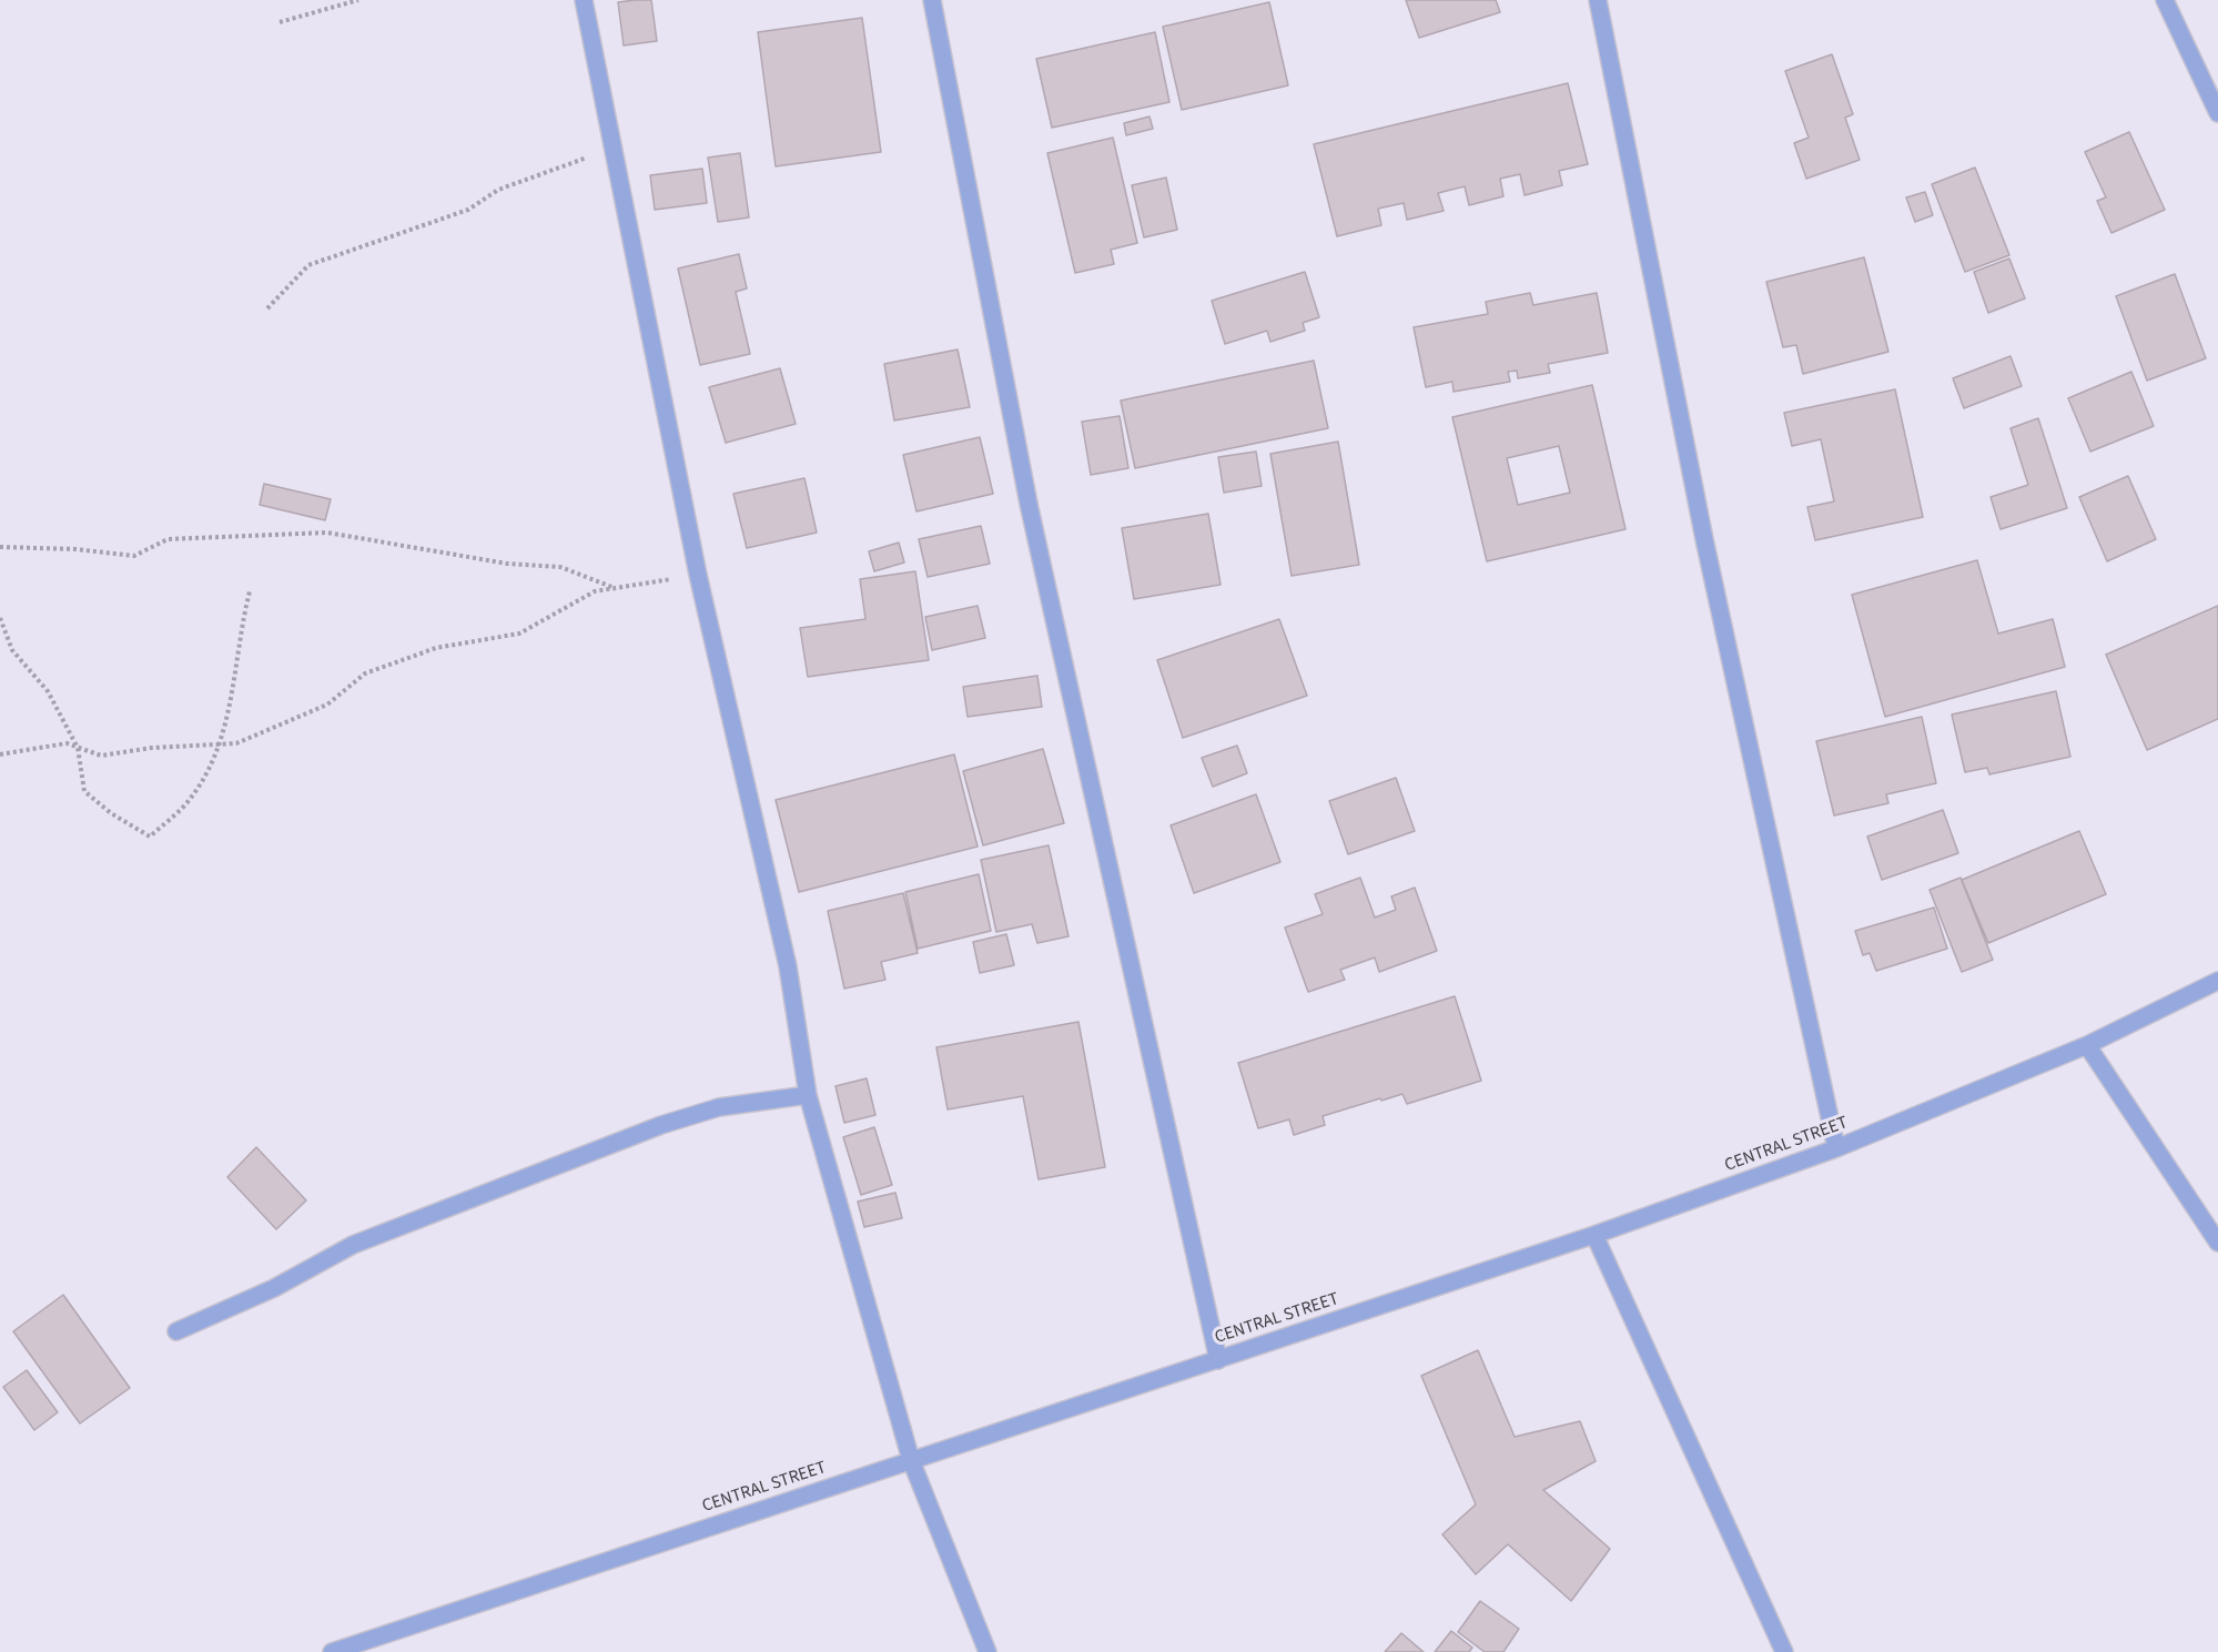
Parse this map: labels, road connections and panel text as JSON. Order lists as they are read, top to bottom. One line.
{"streets":{"street":["CENTRAL STREET"]}}
